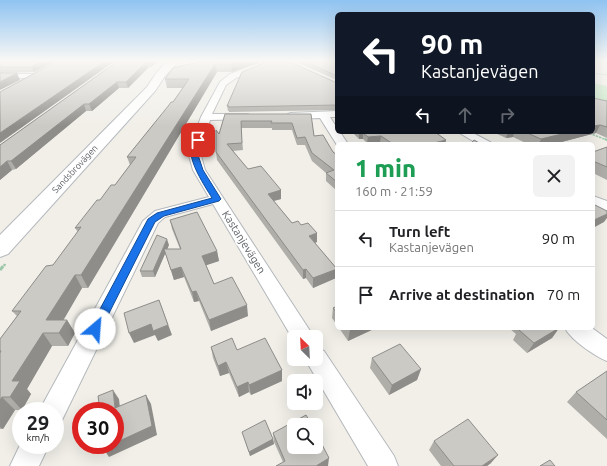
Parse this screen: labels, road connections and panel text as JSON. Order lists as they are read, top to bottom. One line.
{"streets":{"main road":["Sandsbrovägen"],"street":["Kastanjevägen"]},"north":"top left","page":{"turn":["90 m","Kastanjevägen"],"heading":["1 min","160 m · 21:59"],"list":[{"name":"Turn left","note":"Kastanjevägen","value":"90 m"},{"name":"Arrive at destination","value":"70 m"}],"speed":"29 km/h","limit":"30"}}
